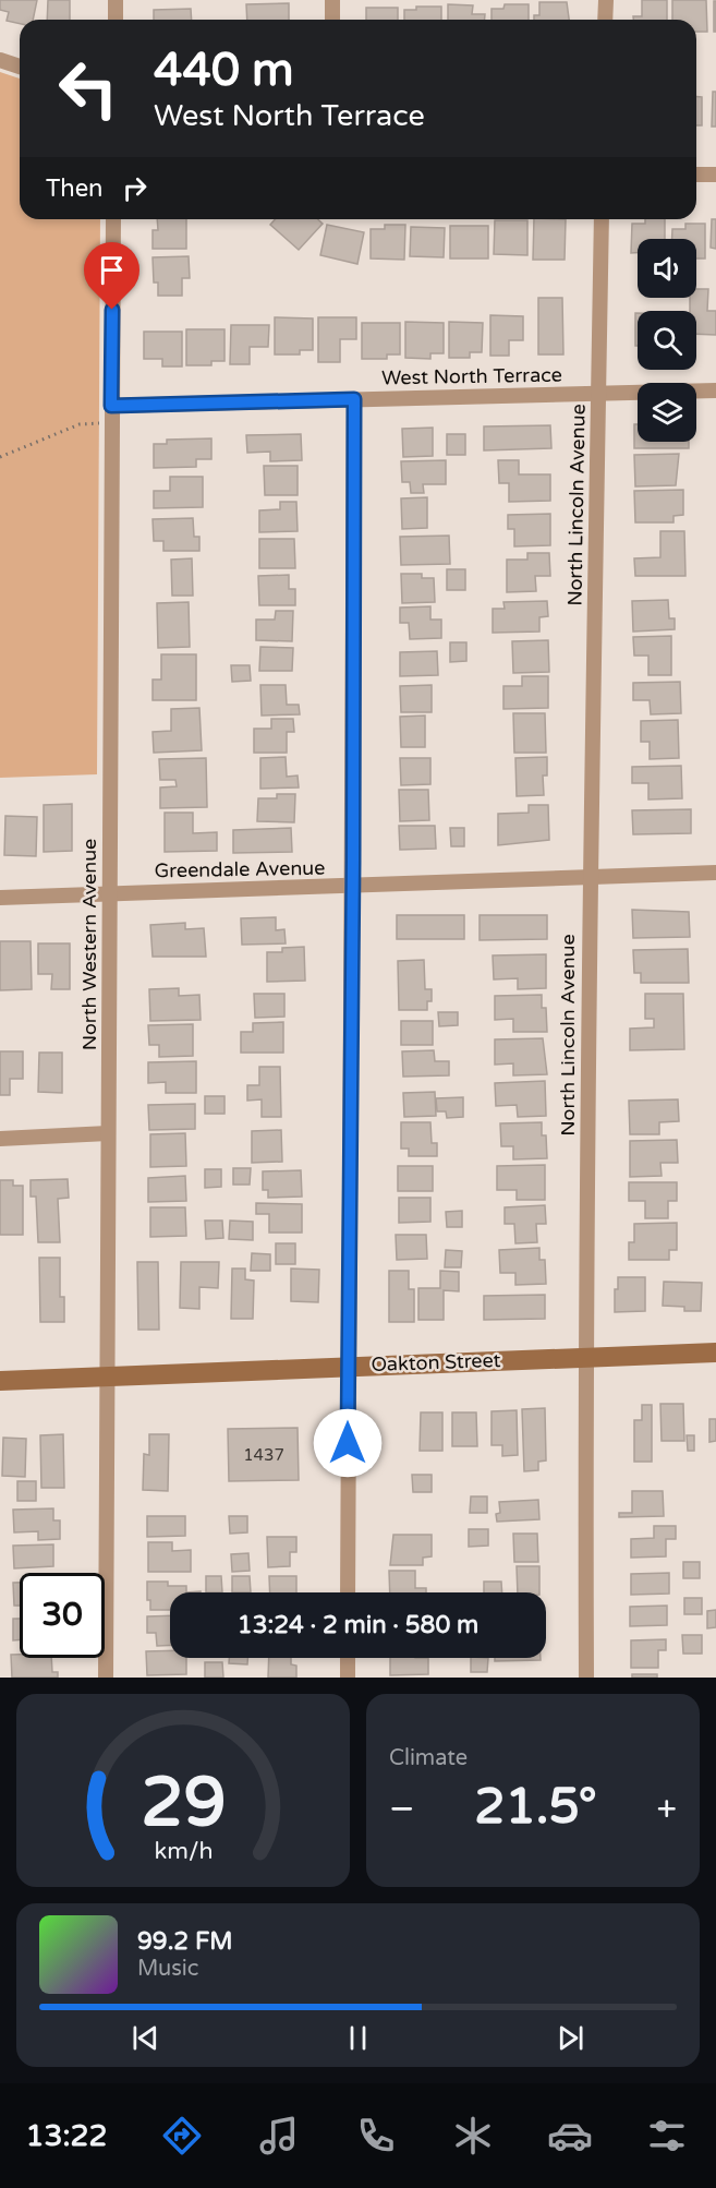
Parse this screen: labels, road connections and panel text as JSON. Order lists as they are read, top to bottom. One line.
{"streets":{"main road":["Oakton Street"],"street":["West North Terrace","North Lincoln Avenue","Greendale Avenue","North Western Avenue"]},"crossings":[["West North Terrace","North Lincoln Avenue"],["West North Terrace","North Western Avenue"],["North Lincoln Avenue","Greendale Avenue"],["North Lincoln Avenue","Oakton Street"],["Greendale Avenue","North Western Avenue"],["North Western Avenue","Oakton Street"]],"house_numbers":["1437"],"page":{"turn":["440 m","West North Terrace"],"then":"Then","limit":"30","trip":"13:24 · 2 min · 580 m","tile":"Climate","heat":["−","21.5°","+"],"song":["99.2 FM","Music"],"tabs":"13:22","gauge":["29","km/h"]}}
